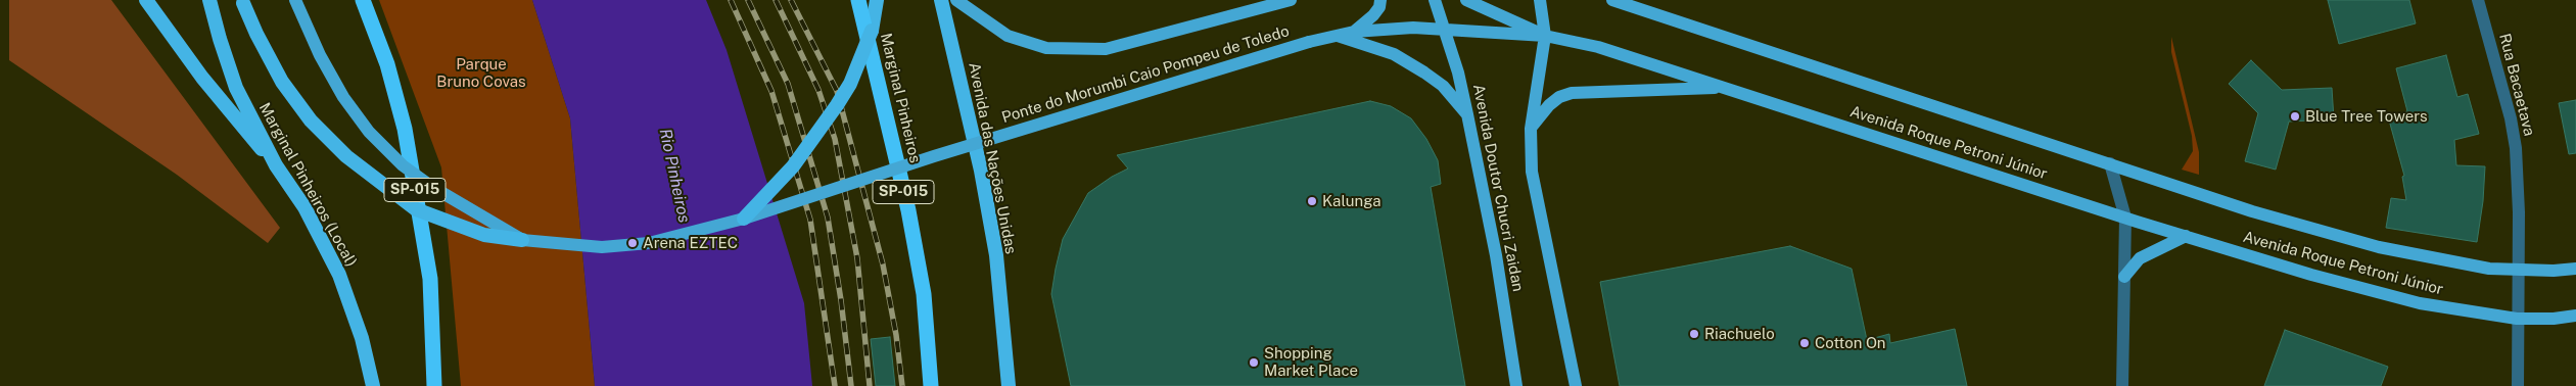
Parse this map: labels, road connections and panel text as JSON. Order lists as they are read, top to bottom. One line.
{"streets":{"highway":["Marginal Pinheiros","Avenida das Nações Unidas","Marginal Pinheiros (Local)","SP-015"],"main road":["Ponte do Morumbi Caio Pompeu de Toledo","Avenida Roque Petroni Júnior","Avenida Doutor Chucri Zaidan"],"street":["Rua Bacaetava"]},"crossings":[["Ponte do Morumbi Caio Pompeu de Toledo","Avenida Roque Petroni Júnior"],["Rua Bacaetava","Avenida Roque Petroni Júnior"],["Avenida Roque Petroni Júnior","Avenida Doutor Chucri Zaidan"]],"water":["Rio Pinheiros"],"parks":["Parque Bruno Covas"],"places":["Blue Tree Towers","Kalunga","Arena EZTEC","Riachuelo","Cotton On","Shopping Market Place"]}
